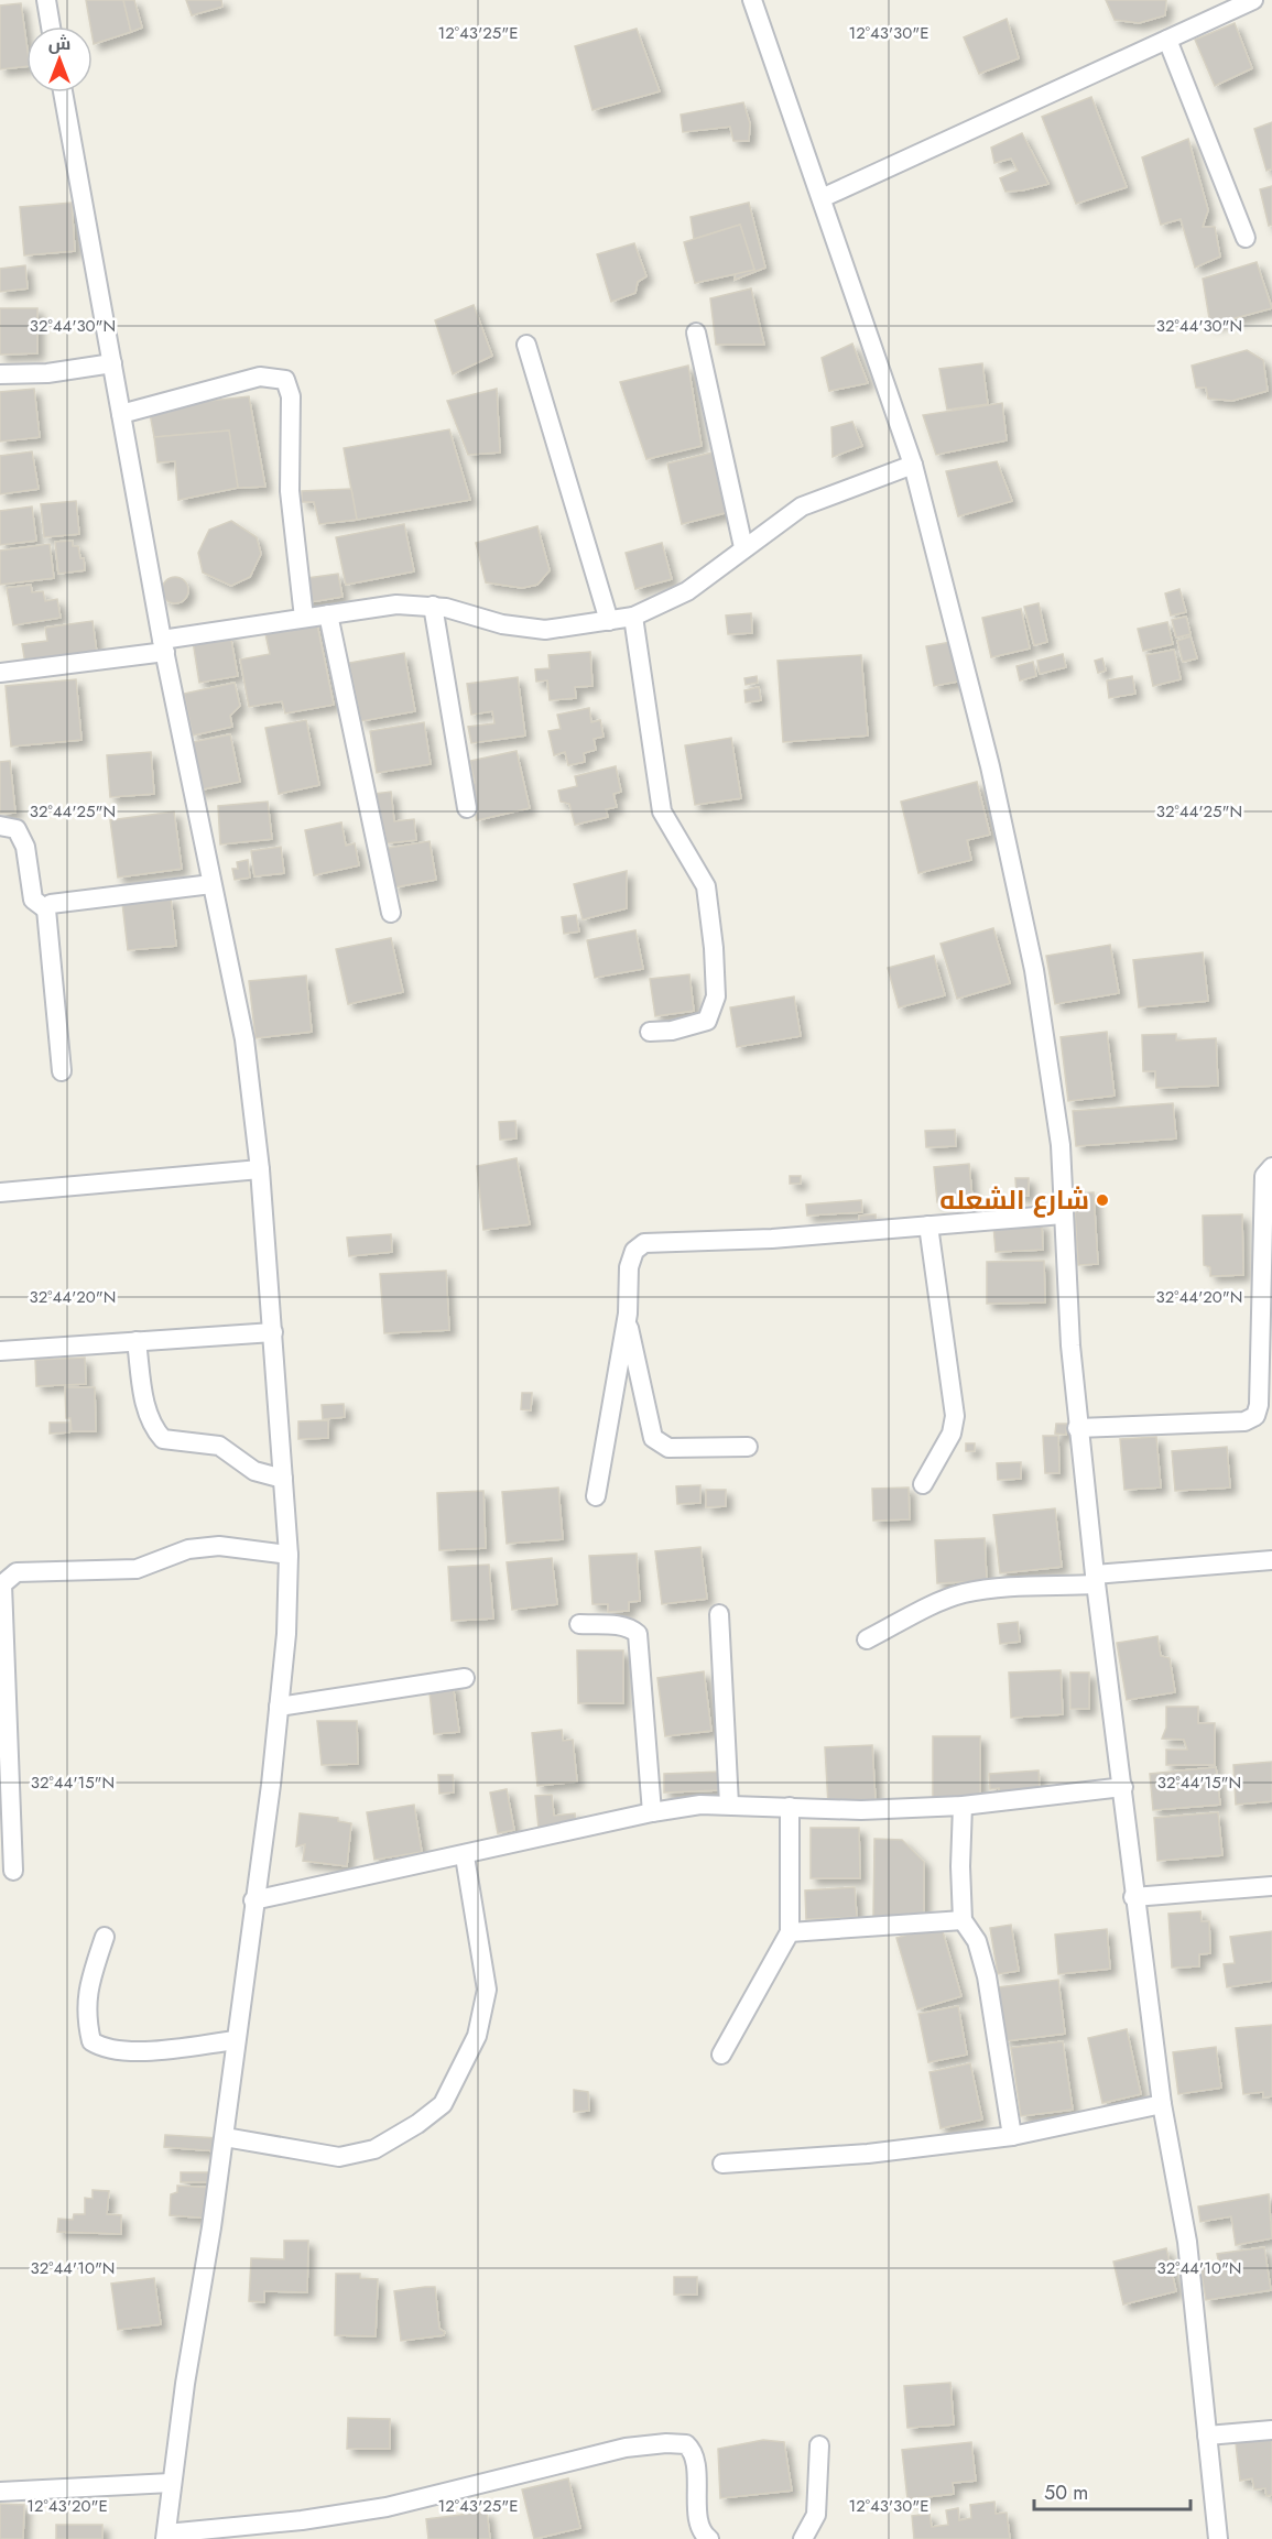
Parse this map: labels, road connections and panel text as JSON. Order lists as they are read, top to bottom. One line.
{"places":["شارع الشعله"],"scale_bar":"50 m","north":"top","coordinates":["12°43'25\"E","12°43'30\"E","32°44'30\"N","32°44'25\"N","32°44'20\"N","32°44'15\"N","32°44'10\"N","12°43'20\"E"]}
